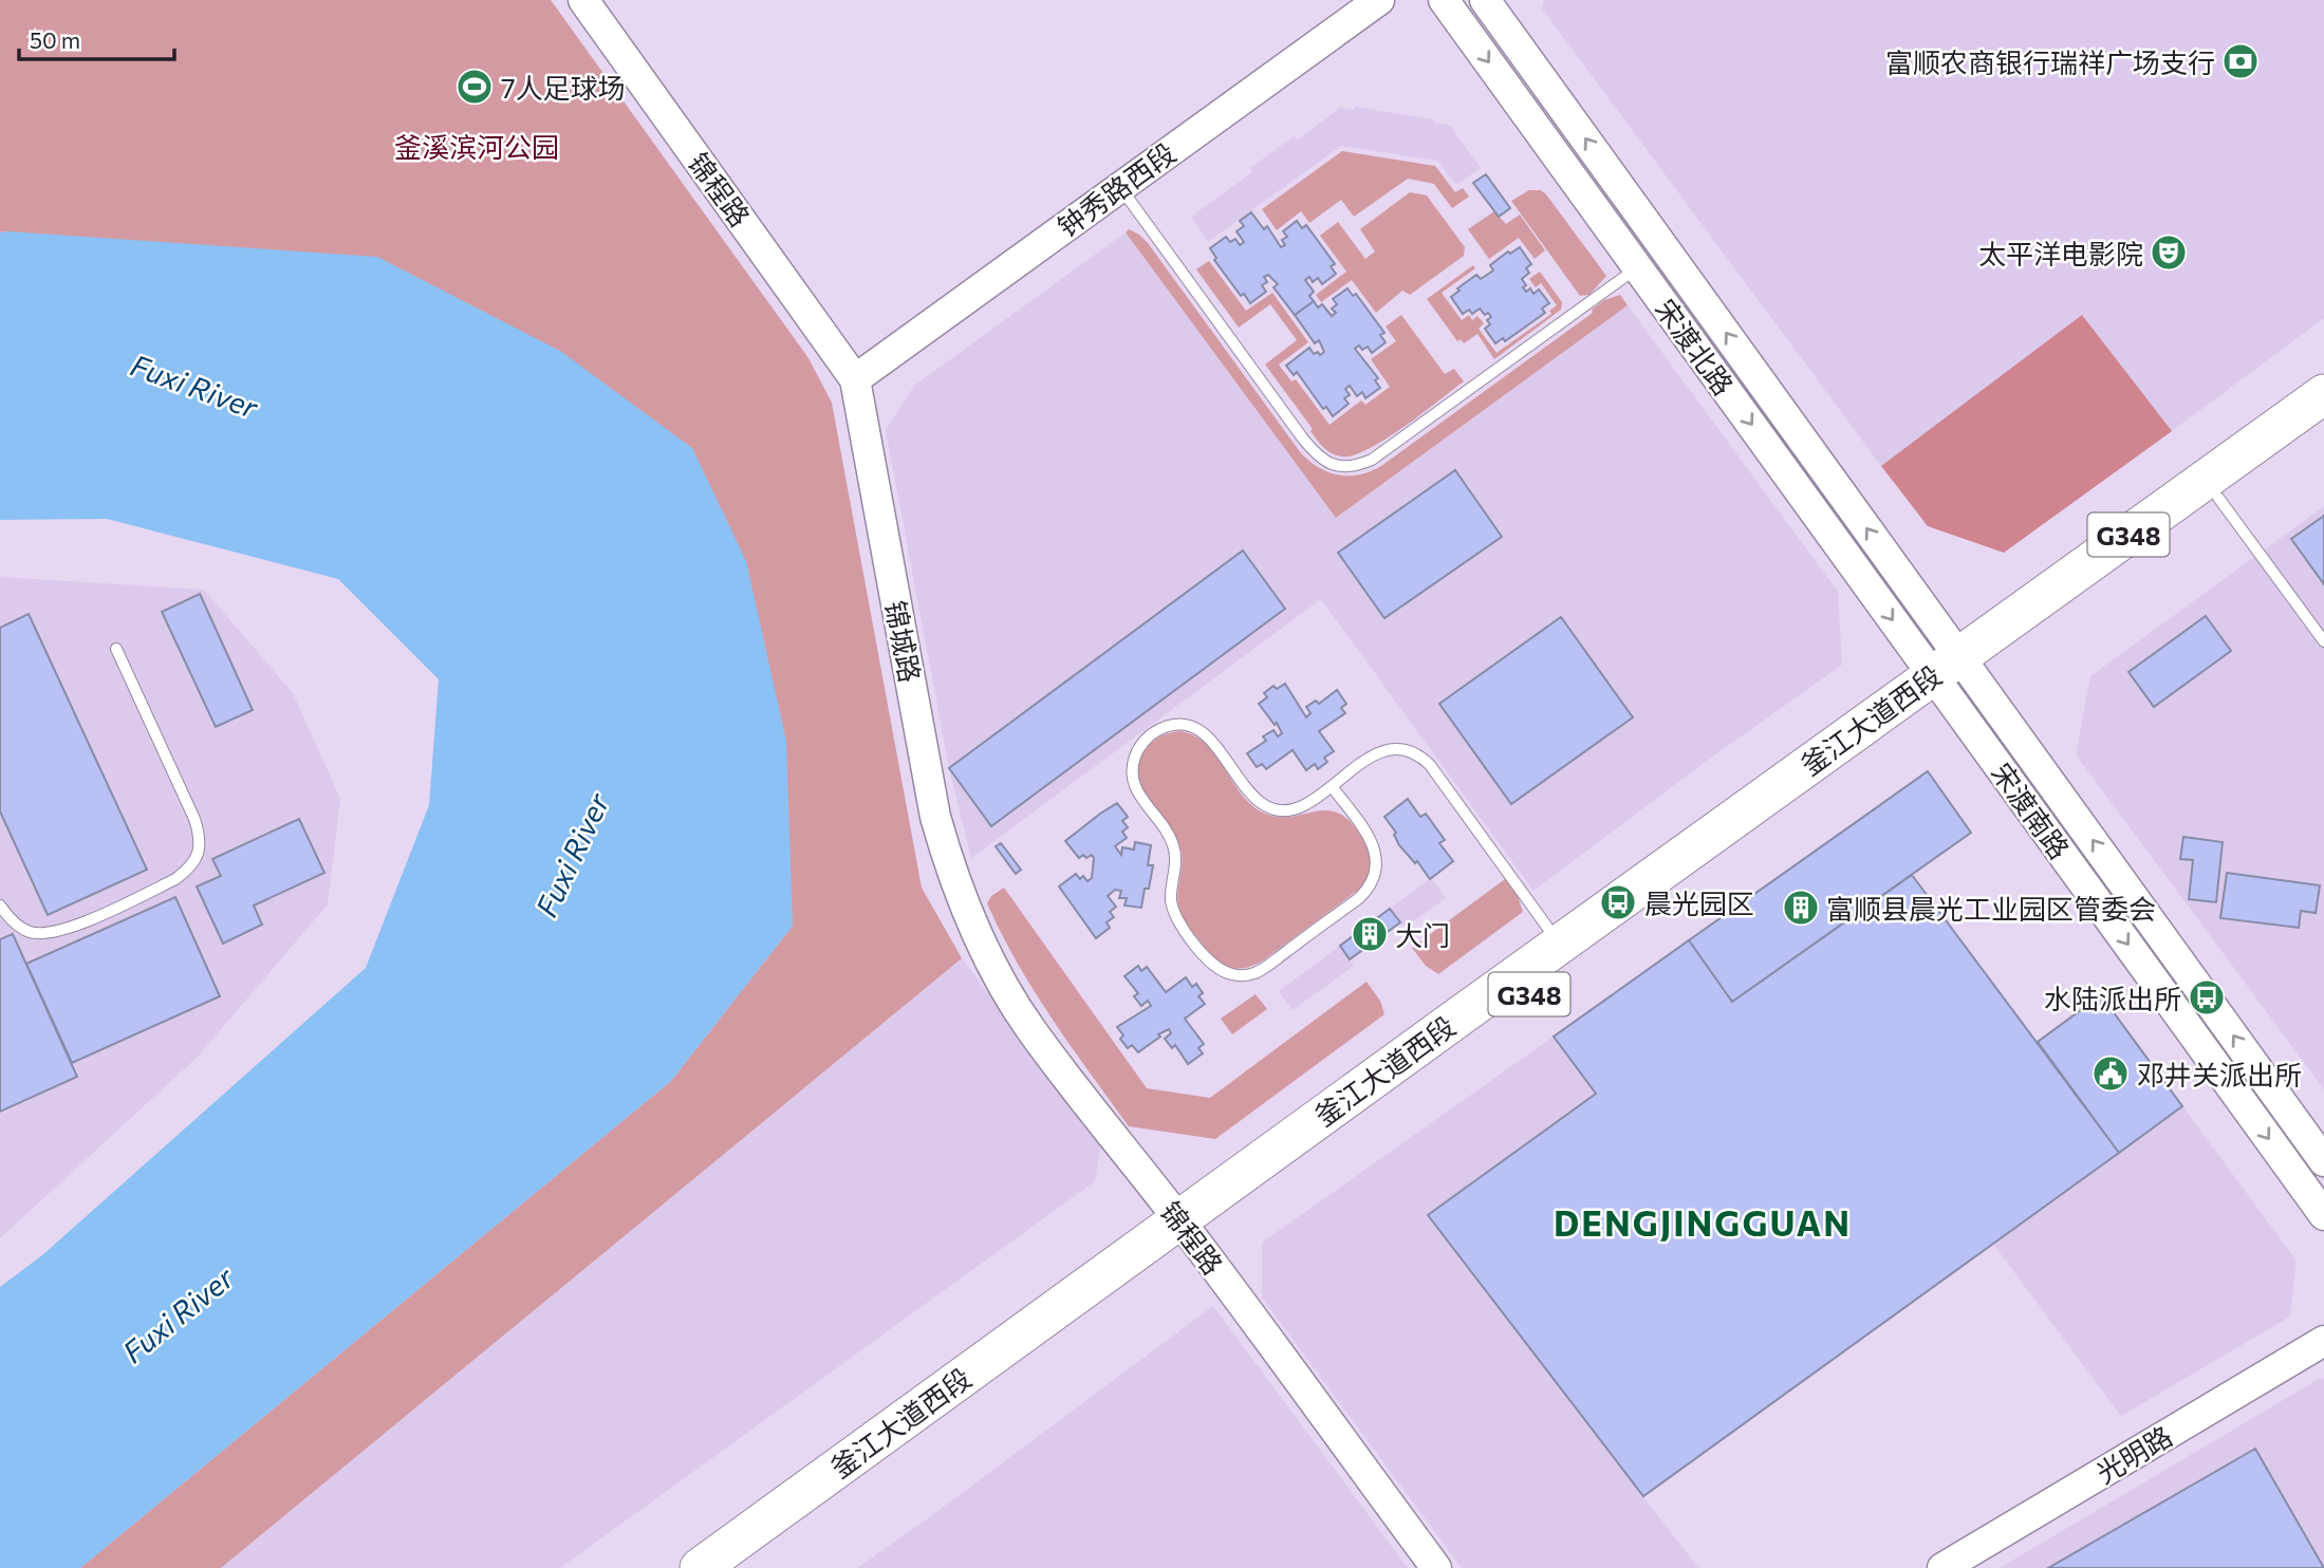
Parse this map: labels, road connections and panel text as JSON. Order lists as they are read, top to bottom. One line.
{"streets":{"highway":["G348","釜江大道西段"],"street":["锦程路","钟秀路西段","宋渡北路","锦城路","宋渡南路","光明路"]},"crossings":[["锦程路","钟秀路西段"],["锦程路","锦城路"],["锦程路","釜江大道西段"],["钟秀路西段","锦城路"],["宋渡北路","釜江大道西段"],["宋渡北路","宋渡南路"],["釜江大道西段","宋渡南路"]],"districts":["DENGJINGGUAN"],"water":["Fuxi River"],"parks":["釜溪滨河公园"],"places":{"bank":["富顺农商银行瑞祥广场支行"],"sports":["7人足球场"],"theatre":["太平洋电影院"],"bus stop":["晨光园区","水陆派出所"],"building":["富顺县晨光工业园区管委会","大门"],"public building":["邓井关派出所"]},"scale_bar":"50 m"}
